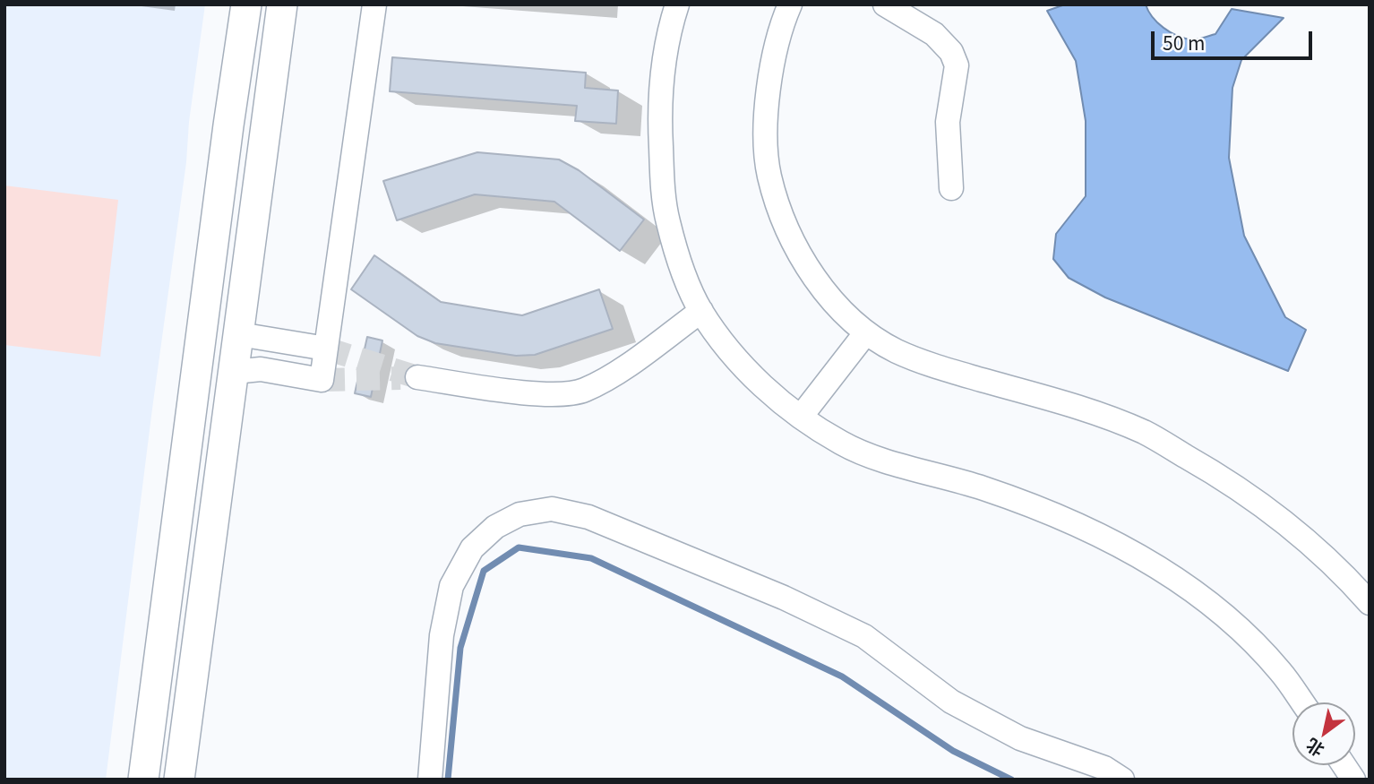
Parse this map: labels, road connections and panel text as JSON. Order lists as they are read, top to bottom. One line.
{"scale_bar":"50 m","north":"bottom left"}
